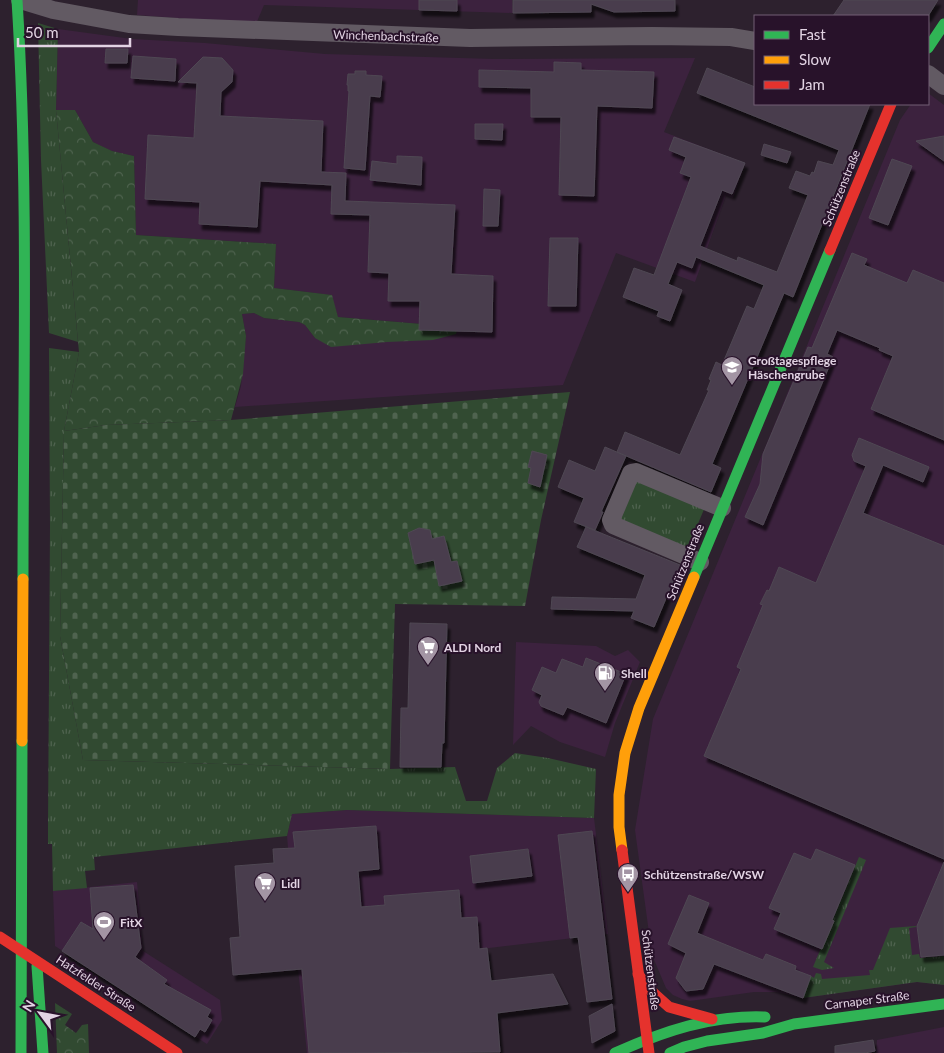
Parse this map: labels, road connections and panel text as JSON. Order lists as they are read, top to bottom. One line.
{"streets":{"main road":["Schützenstraße","Hatzfelder Straße","Carnaper Straße"],"street":["Winchenbachstraße"]},"crossings":[["Schützenstraße","Carnaper Straße"]],"places":{"school or university":["Großtagespflege Häschengrube"],"supermarket":["ALDI Nord","Lidl"],"fuel station":["Shell"],"bus stop":["Schützenstraße/WSW"],"sports":["FitX"]},"legend":["Fast","Slow","Jam"],"scale_bar":"50 m","north":"top left"}
